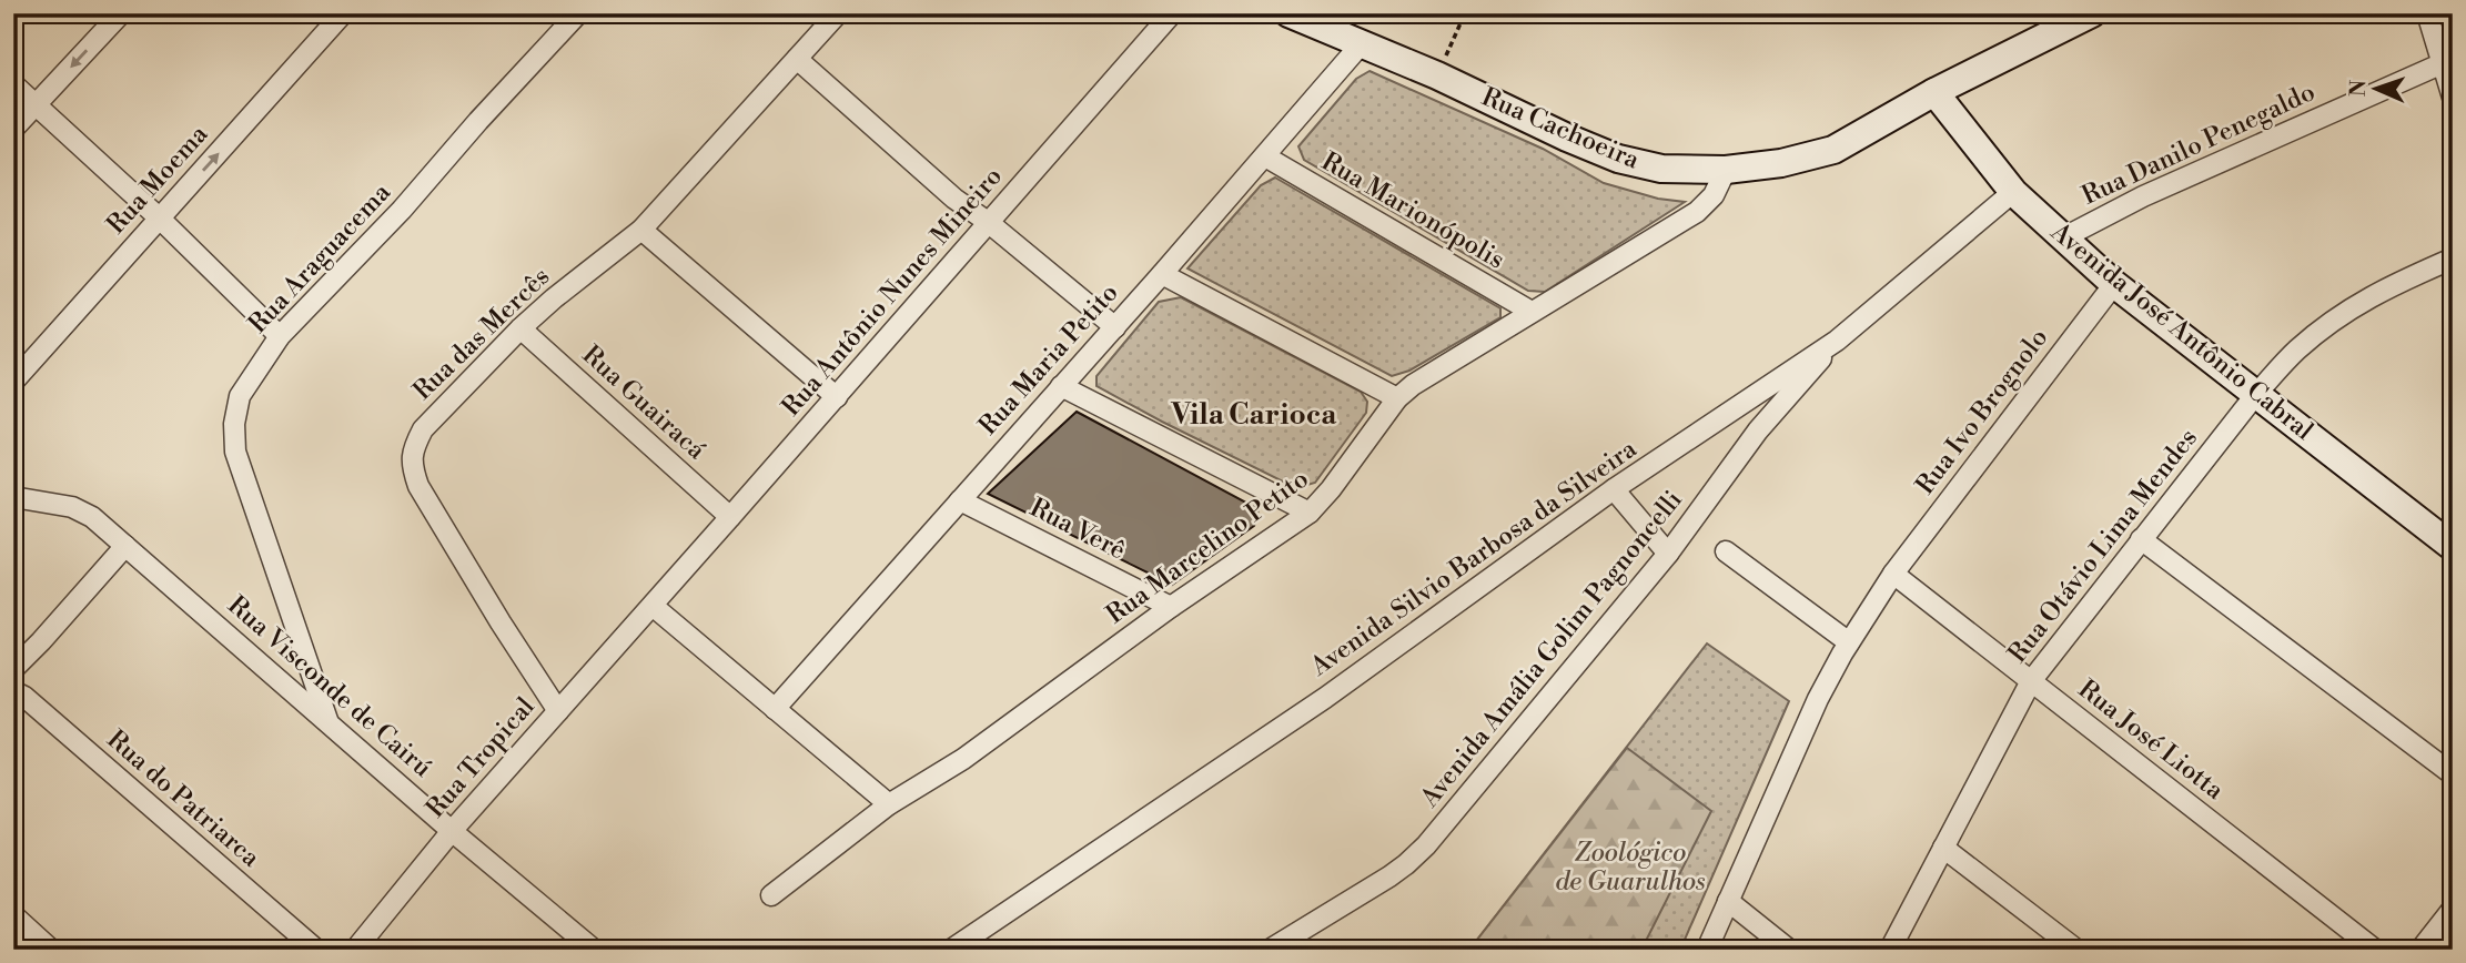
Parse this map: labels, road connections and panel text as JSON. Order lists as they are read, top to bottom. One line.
{"streets":{"main road":["Rua Cachoeira","Avenida José Antônio Cabral"],"street":["Rua Danilo Penegaldo","Rua Moema","Rua Marionópolis","Rua Araguacema","Rua Antônio Nunes Mineiro","Rua das Mercês","Rua Maria Petito","Rua Guairacá","Rua Ivo Brognolo","Rua Verê","Rua Otávio Lima Mendes","Rua Marcelino Petito","Avenida Silvio Barbosa da Silveira","Avenida Amália Golim Pagnoncelli","Rua Visconde de Cairú","Rua José Liotta","Rua Tropical","Rua do Patriarca"]},"crossings":[["Rua Cachoeira","Avenida José Antônio Cabral"],["Rua Cachoeira","Rua Maria Petito"],["Rua Cachoeira","Rua Marcelino Petito"],["Rua Danilo Penegaldo","Avenida José Antônio Cabral"],["Rua Marionópolis","Rua Maria Petito"],["Rua Marionópolis","Rua Marcelino Petito"],["Rua Araguacema","Rua Visconde de Cairú"],["Rua Antônio Nunes Mineiro","Rua Guairacá"],["Rua Antônio Nunes Mineiro","Rua Tropical"],["Avenida José Antônio Cabral","Rua Ivo Brognolo"],["Avenida José Antônio Cabral","Rua Otávio Lima Mendes"],["Avenida José Antônio Cabral","Avenida Silvio Barbosa da Silveira"],["Rua das Mercês","Rua Guairacá"],["Rua das Mercês","Rua Tropical"],["Rua Maria Petito","Rua Verê"],["Rua Ivo Brognolo","Rua José Liotta"],["Rua Verê","Rua Marcelino Petito"],["Rua Otávio Lima Mendes","Rua José Liotta"],["Avenida Silvio Barbosa da Silveira","Avenida Amália Golim Pagnoncelli"],["Rua Visconde de Cairú","Rua Tropical"]],"districts":["Vila Carioca"],"parks":["Zoológico de Guarulhos"],"north":"left"}
